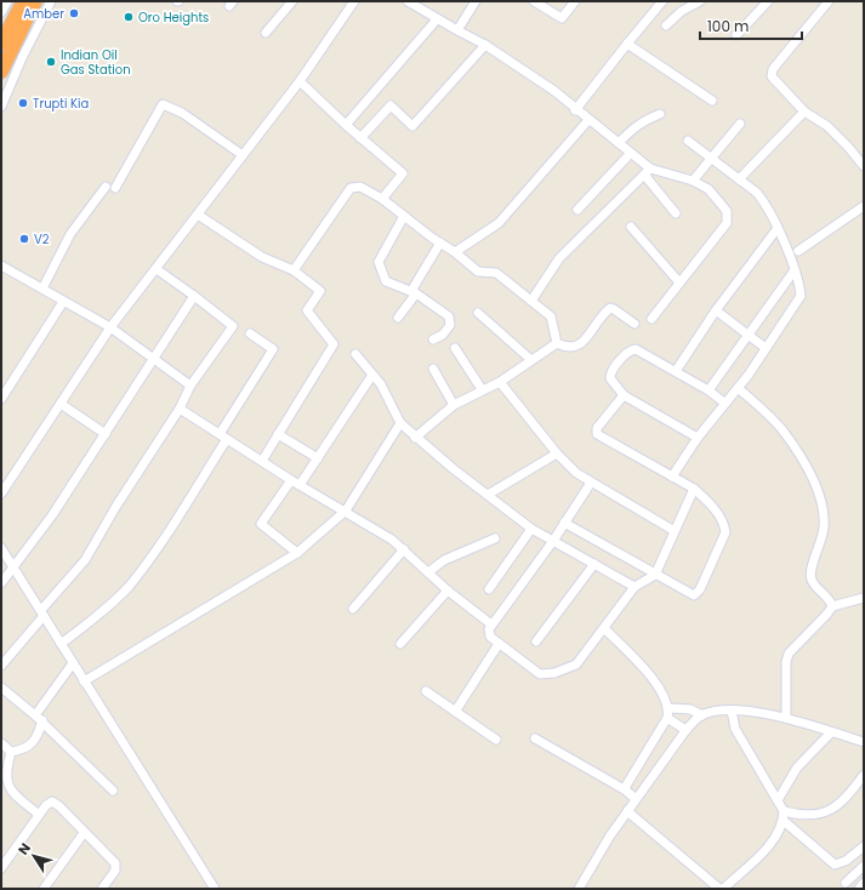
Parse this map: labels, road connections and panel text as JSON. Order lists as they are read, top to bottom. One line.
{"places":["Amber","Oro Heights","Indian Oil Gas Station","Trupti Kia","V2"],"scale_bar":"100 m","north":"top left"}
